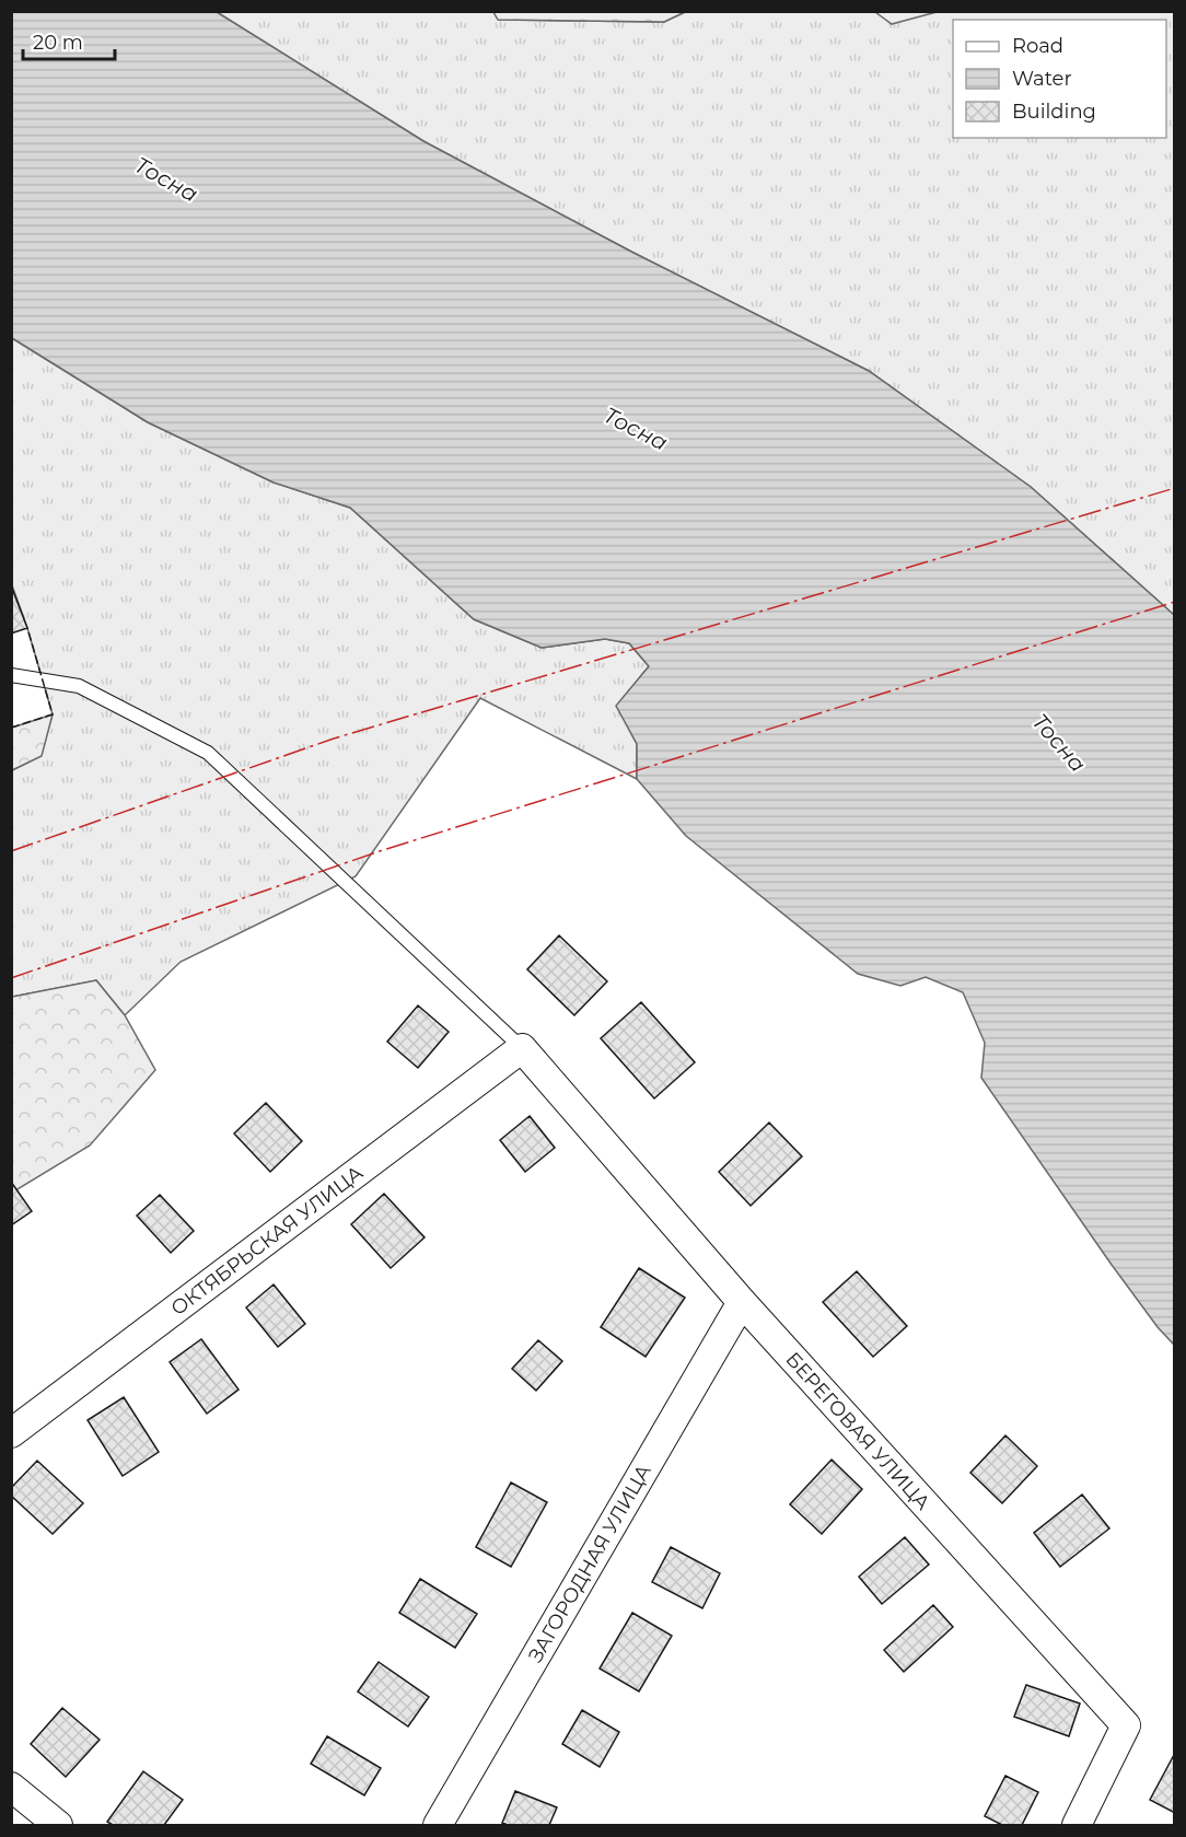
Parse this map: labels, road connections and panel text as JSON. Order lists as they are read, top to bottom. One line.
{"streets":{"street":["ОКТЯБРЬСКАЯ УЛИЦА","БЕРЕГОВАЯ УЛИЦА","ЗАГОРОДНАЯ УЛИЦА"]},"crossings":[["ОКТЯБРЬСКАЯ УЛИЦА","БЕРЕГОВАЯ УЛИЦА"],["БЕРЕГОВАЯ УЛИЦА","ЗАГОРОДНАЯ УЛИЦА"]],"water":["Тосна"],"legend":["Road","Water","Building"],"scale_bar":"20 m"}
